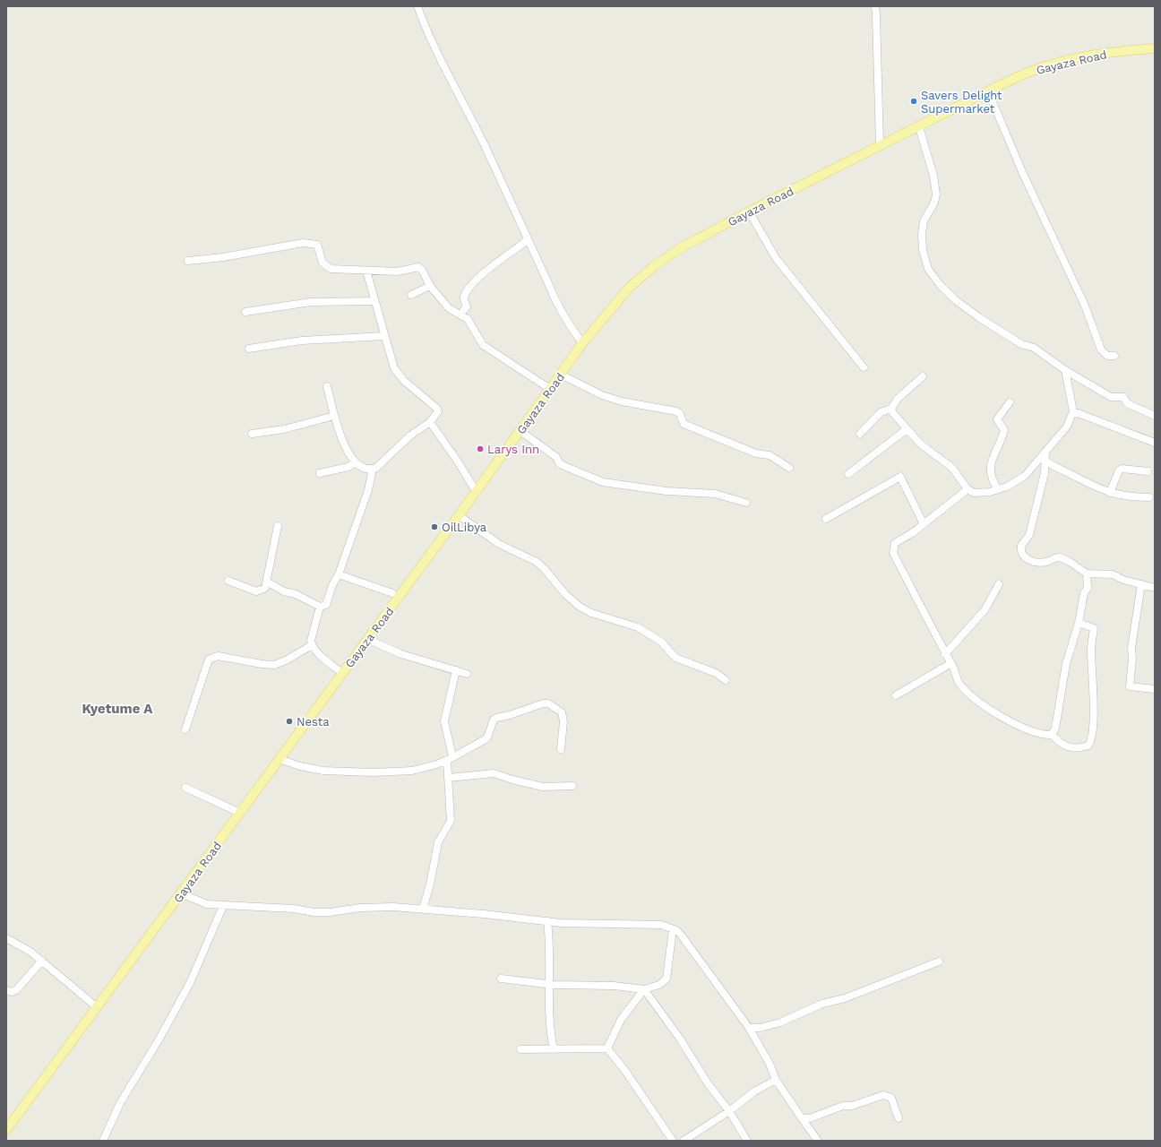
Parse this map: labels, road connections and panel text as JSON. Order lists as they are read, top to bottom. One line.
{"streets":{"main road":["Gayaza Road"]},"districts":["Kyetume A"],"places":["Savers Delight Supermarket","Larys Inn","OilLibya","Nesta"]}
